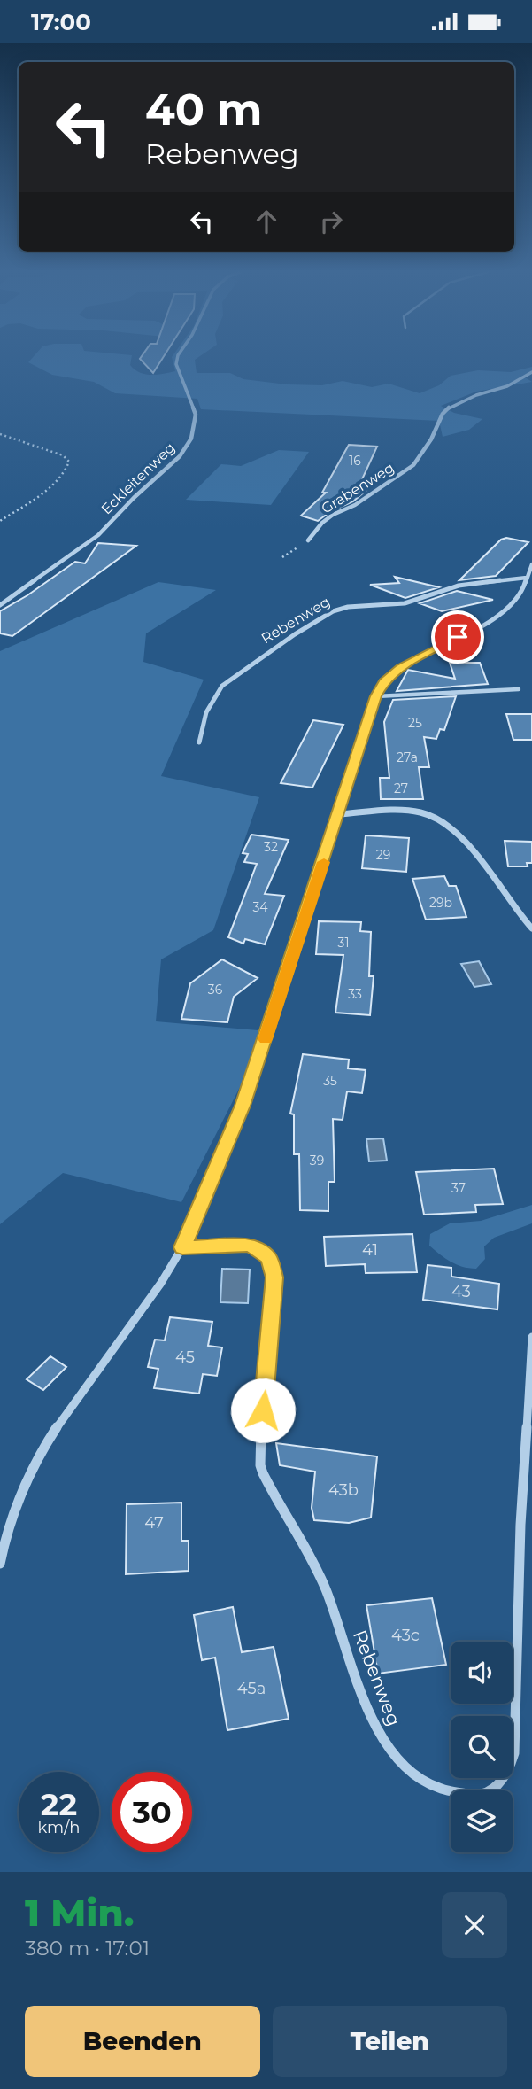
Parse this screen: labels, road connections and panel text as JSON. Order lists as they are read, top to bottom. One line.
{"streets":{"street":["Eckleitenweg","Grabenweg","Rebenweg"]},"house_numbers":["16","25","27a","27","32","29","29b","34","31","36","33","35","39","37","41","43","45","43b","47","43c","45a"],"page":{"status":"17:00","turn":["40 m","Rebenweg"],"speed":"22 km/h","limit":"30","heading":["1 Min.","380 m · 17:01"],"buttons":["Beenden","Teilen"]}}
